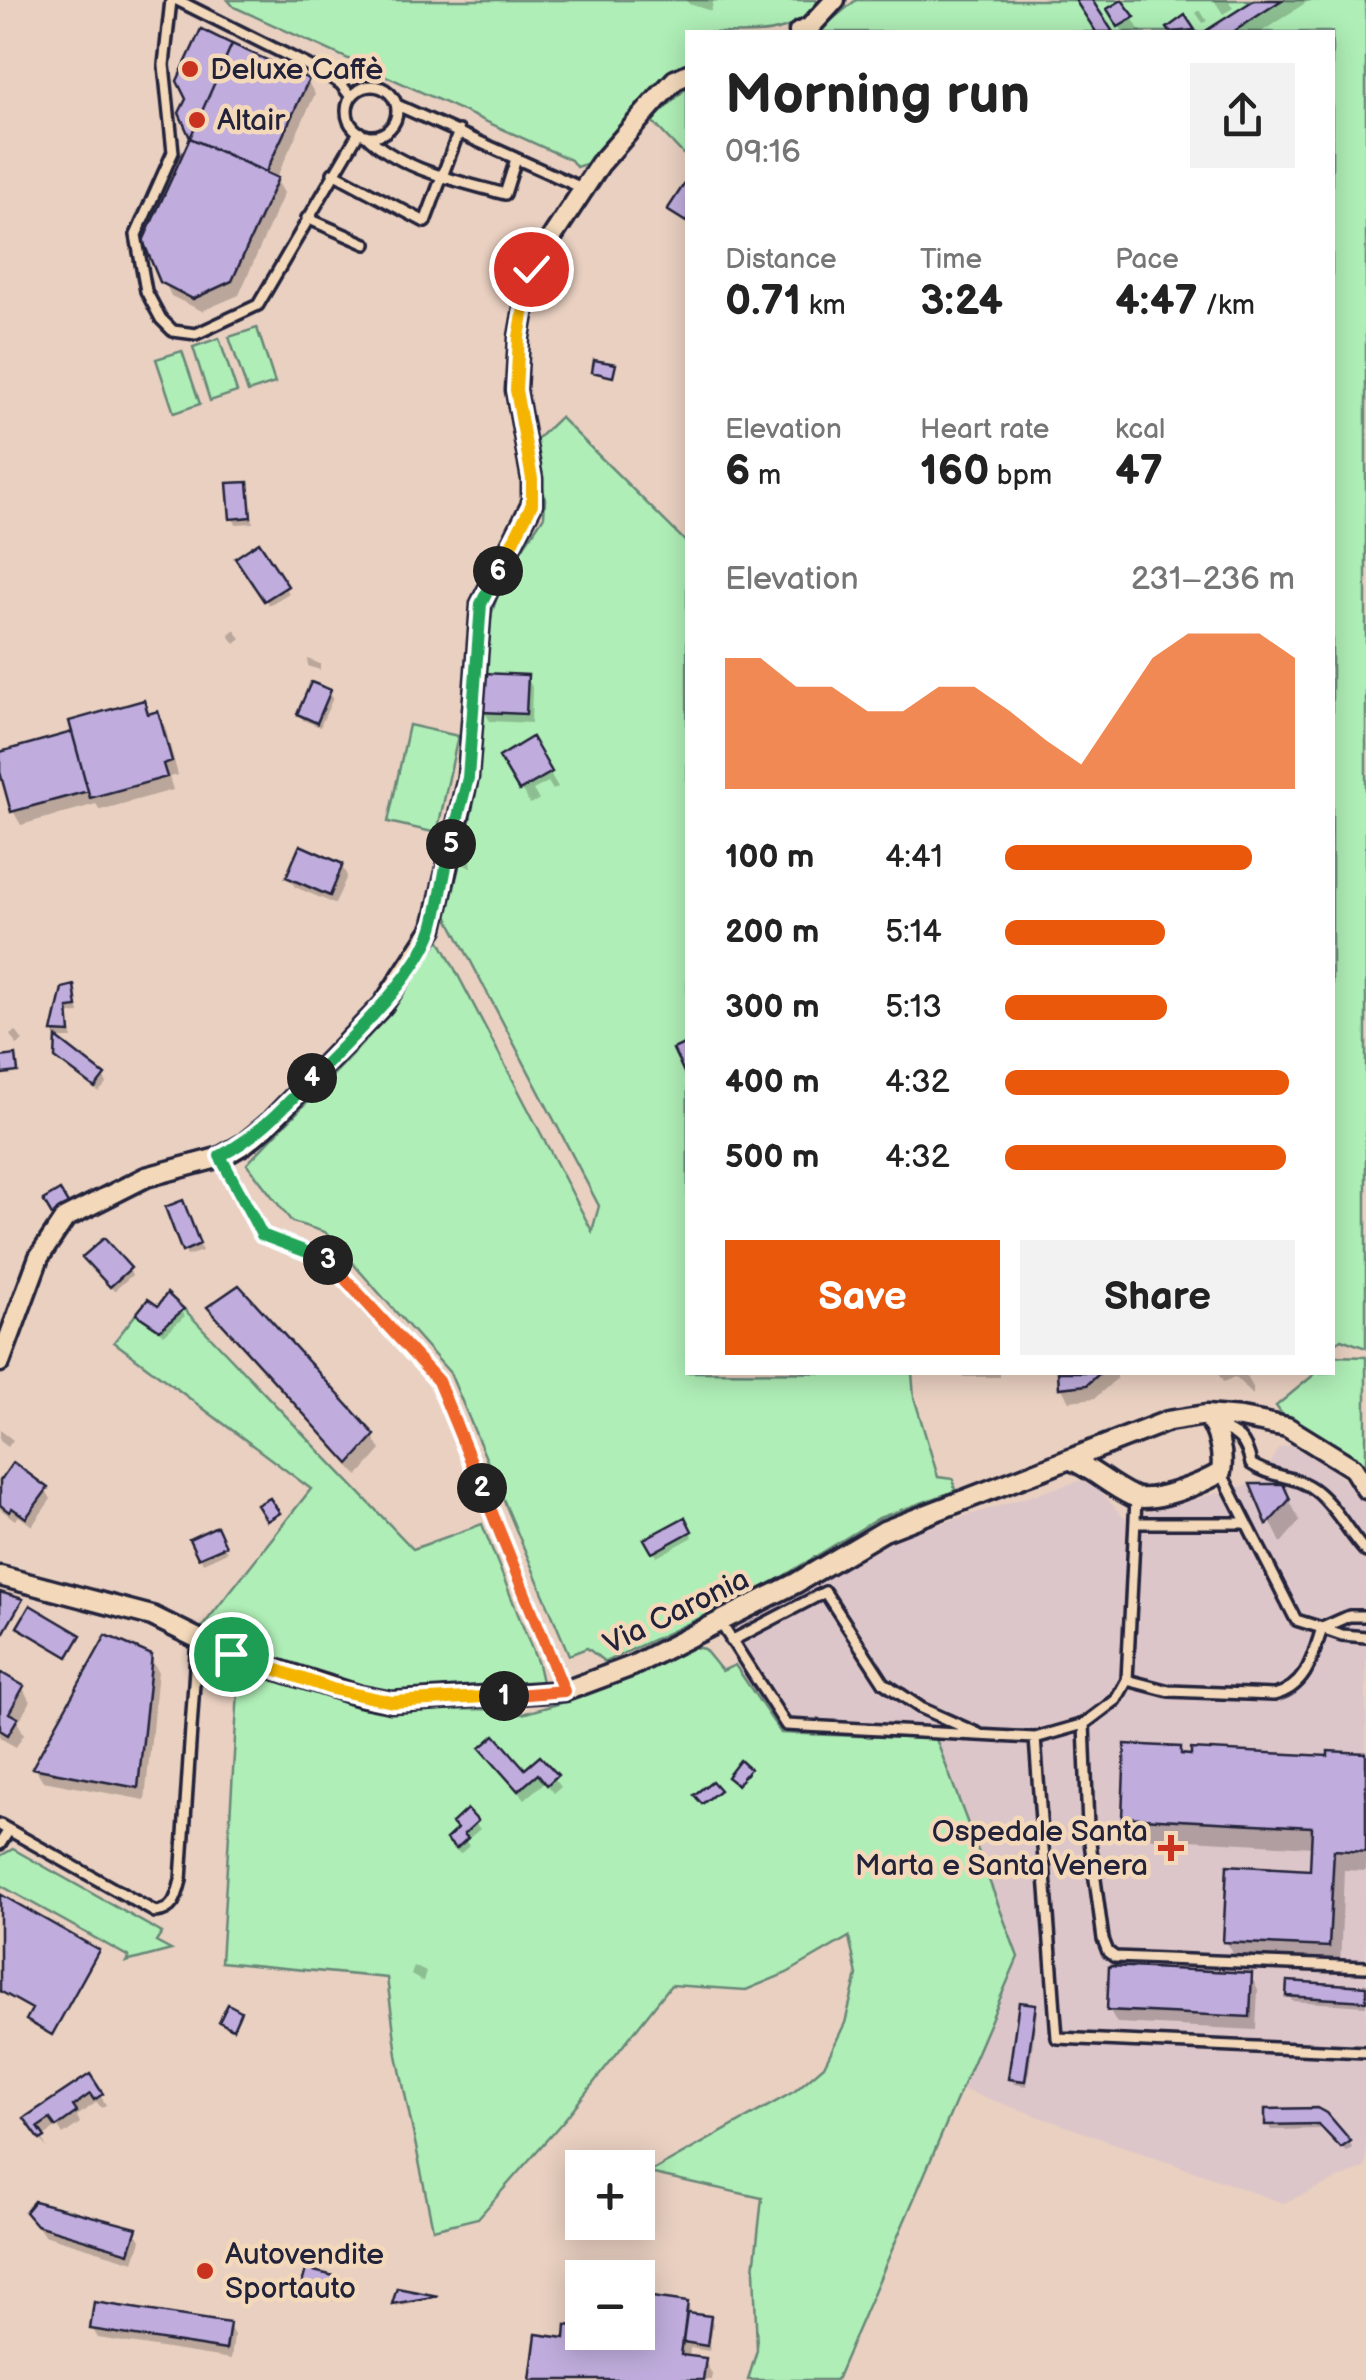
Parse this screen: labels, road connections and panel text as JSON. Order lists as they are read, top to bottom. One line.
{"streets":{"street":["Via Caronia"]},"places":{"other":["Deluxe Caffè","Altair","Autovendite Sportauto"],"health":["Ospedale Santa Marta e Santa Venera"]},"page":{"heading":["Morning run","09:16"],"stats":[["Distance","0.71 km"],["Time","3:24"],["Pace","4:47 /km"],["Elevation","6 m"],["Heart rate","160 bpm"],["kcal","47"]],"chart":["Elevation","231–236 m"],"pins":["6","5","4","3","2","1"],"list":[{"name":"100 m","note":"4:41"},{"name":"200 m","note":"5:14"},{"name":"300 m","note":"5:13"},{"name":"400 m","note":"4:32"},{"name":"500 m","note":"4:32"}],"buttons":["Save","Share"],"map_buttons":["+","−"]}}
